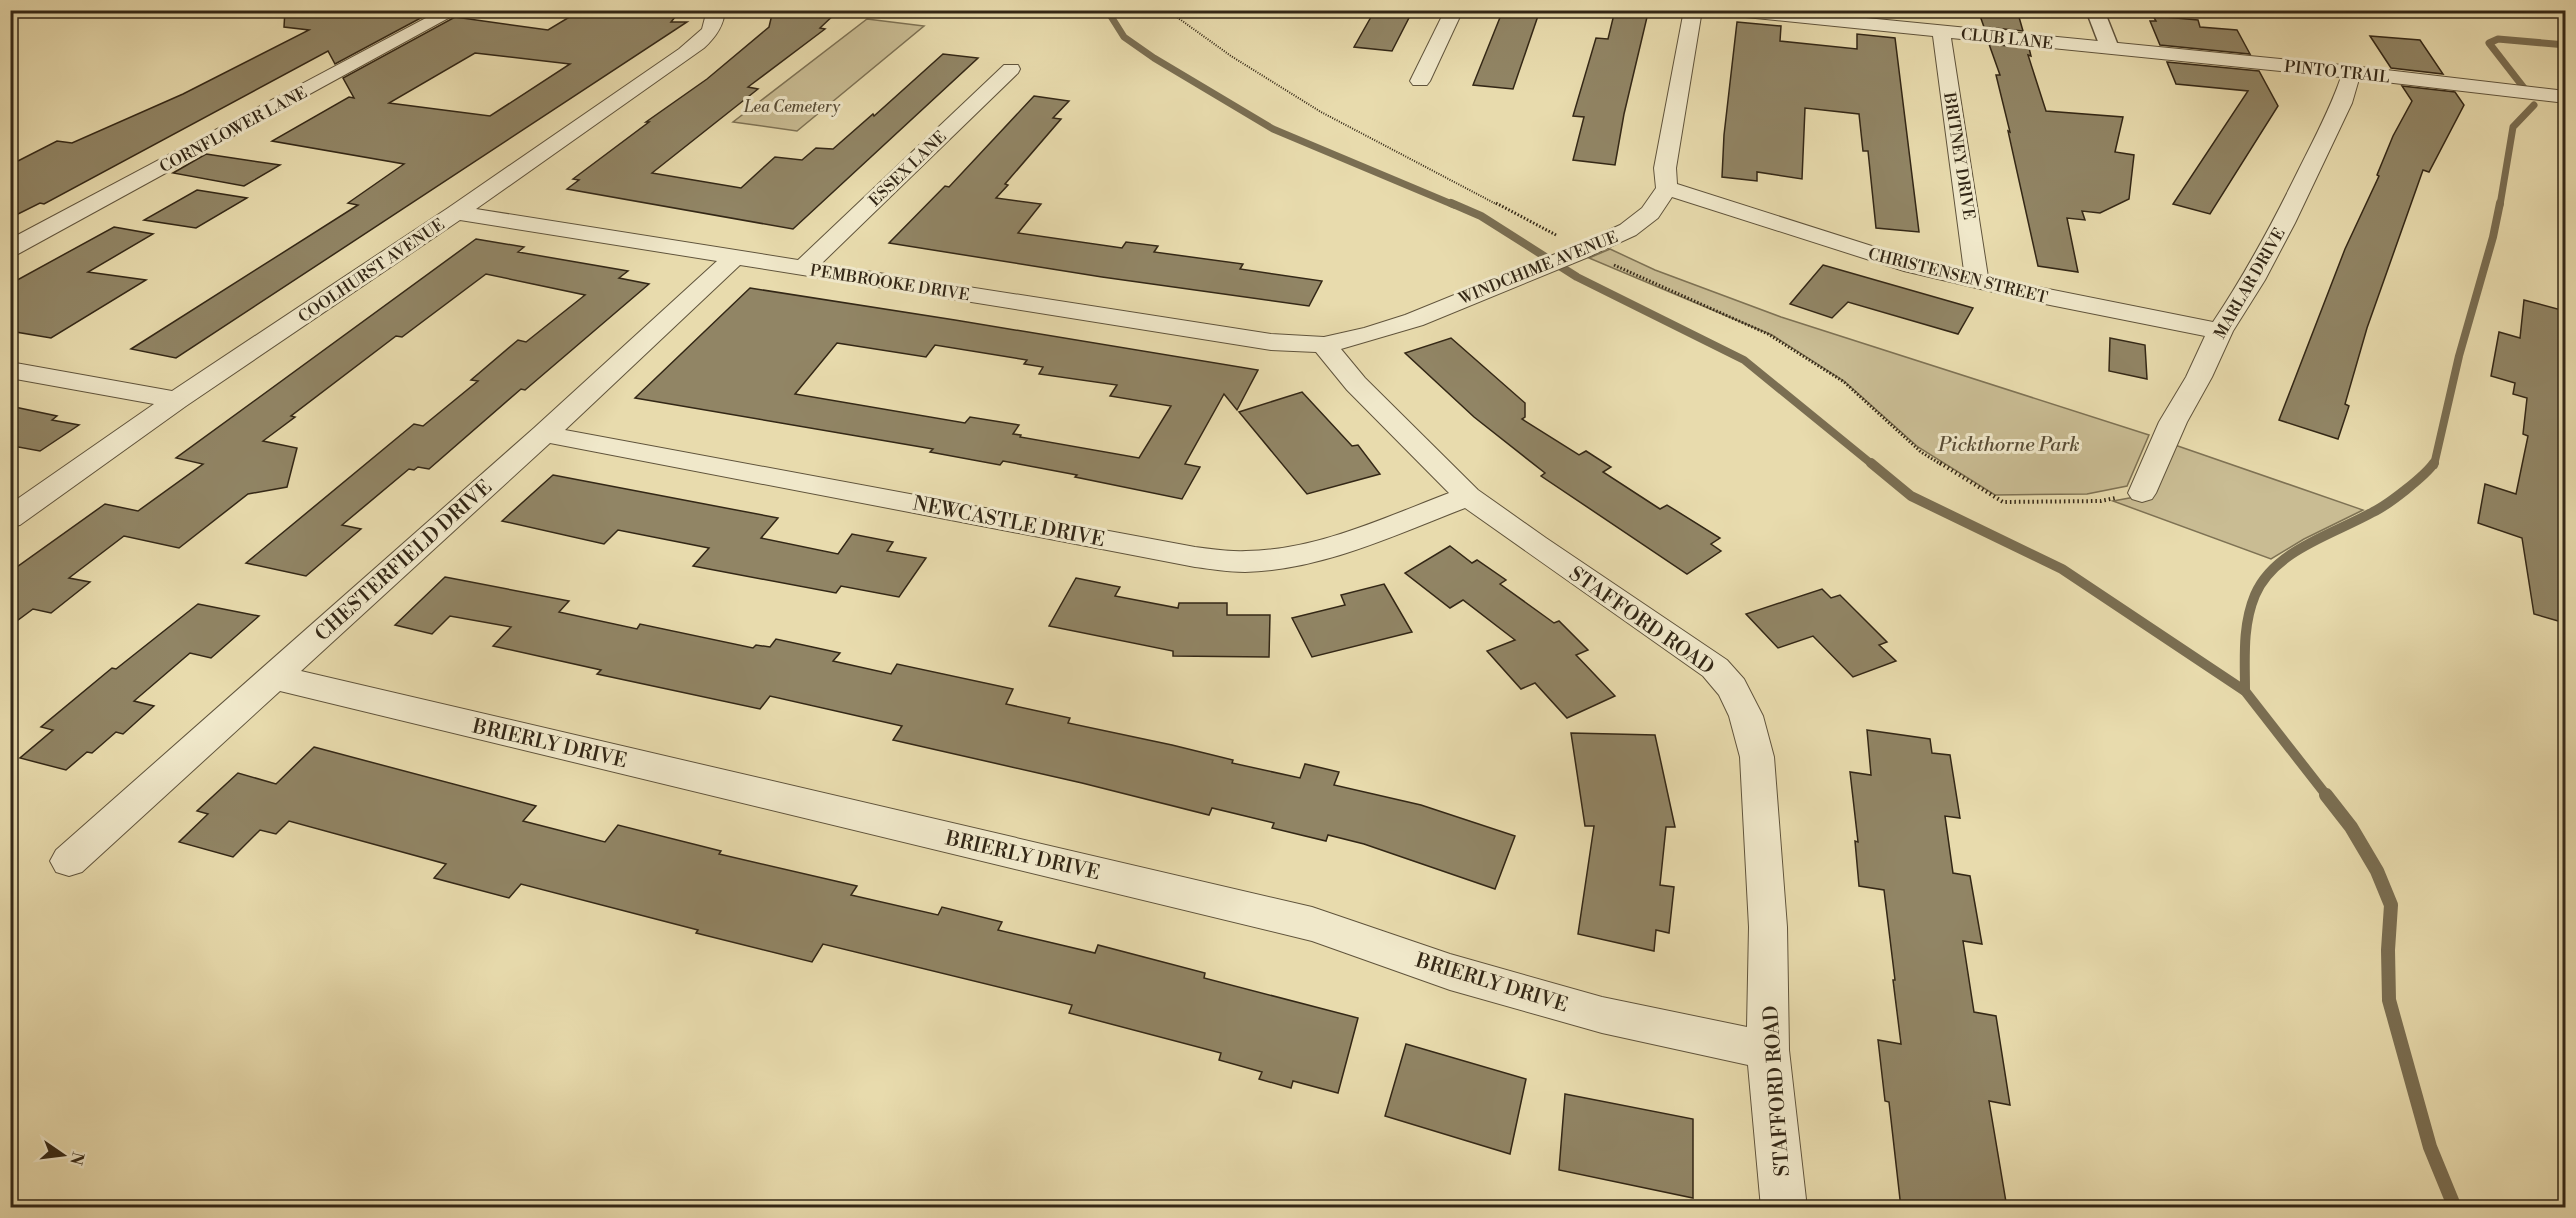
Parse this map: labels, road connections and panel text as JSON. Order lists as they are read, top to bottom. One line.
{"streets":{"street":["CLUB LANE","PINTO TRAIL","CORNFLOWER LANE","BRITNEY DRIVE","ESSEX LANE","WINDCHIME AVENUE","COOLHURST AVENUE","CHRISTENSEN STREET","PEMBROOKE DRIVE","MARLAR DRIVE","NEWCASTLE DRIVE","CHESTERFIELD DRIVE","STAFFORD ROAD","BRIERLY DRIVE"]},"crossings":[["CLUB LANE","PINTO TRAIL"],["CLUB LANE","BRITNEY DRIVE"],["PINTO TRAIL","MARLAR DRIVE"],["BRITNEY DRIVE","CHRISTENSEN STREET"],["ESSEX LANE","PEMBROOKE DRIVE"],["WINDCHIME AVENUE","CHRISTENSEN STREET"],["WINDCHIME AVENUE","PEMBROOKE DRIVE"],["WINDCHIME AVENUE","STAFFORD ROAD"],["COOLHURST AVENUE","PEMBROOKE DRIVE"],["CHRISTENSEN STREET","MARLAR DRIVE"],["PEMBROOKE DRIVE","CHESTERFIELD DRIVE"],["PEMBROOKE DRIVE","STAFFORD ROAD"],["NEWCASTLE DRIVE","CHESTERFIELD DRIVE"],["NEWCASTLE DRIVE","STAFFORD ROAD"],["CHESTERFIELD DRIVE","BRIERLY DRIVE"],["STAFFORD ROAD","BRIERLY DRIVE"]],"parks":["Lea Cemetery","Pickthorne Park"],"north":"right"}
